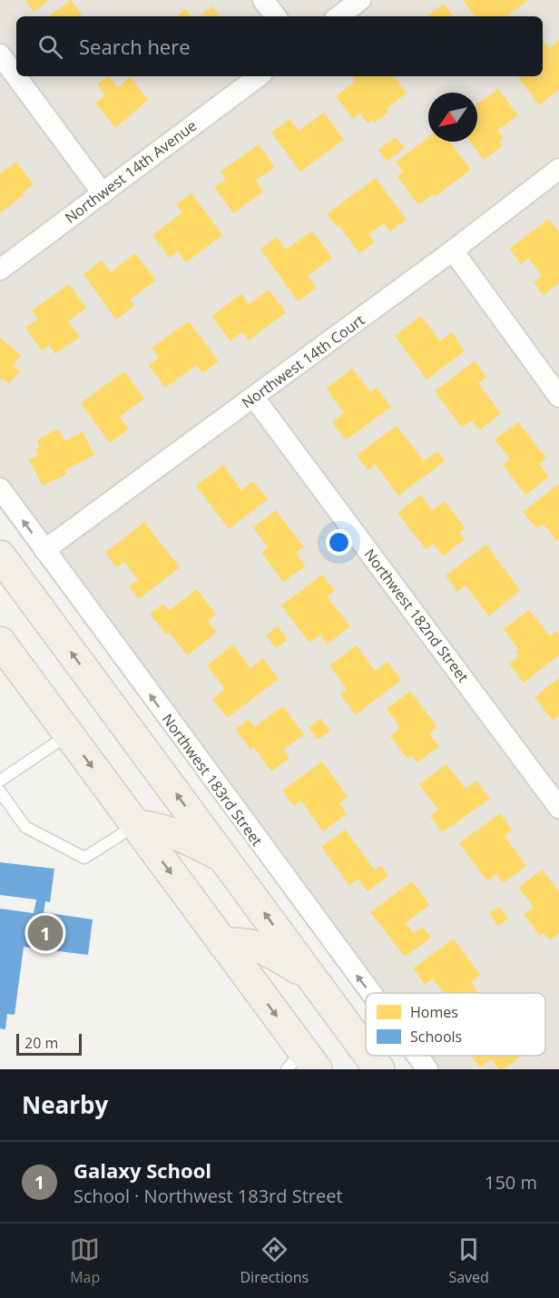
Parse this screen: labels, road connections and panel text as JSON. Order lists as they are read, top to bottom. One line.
{"streets":{"street":["Northwest 14th Avenue","Northwest 14th Court","Northwest 182nd Street","Northwest 183rd Street"]},"crossings":[["Northwest 14th Court","Northwest 182nd Street"],["Northwest 14th Court","Northwest 183rd Street"]],"one_way":["Northwest 183rd Street"],"legend":["Homes","Schools"],"scale_bar":"20 m","north":"bottom left","page":{"search":"Search here","pins":"1","scale":"20 m","heading":"Nearby","list":[{"mark":"1","name":"Galaxy School","note":"School · Northwest 183rd Street","value":"150 m"}],"nav":["Map","Directions","Saved"]}}
